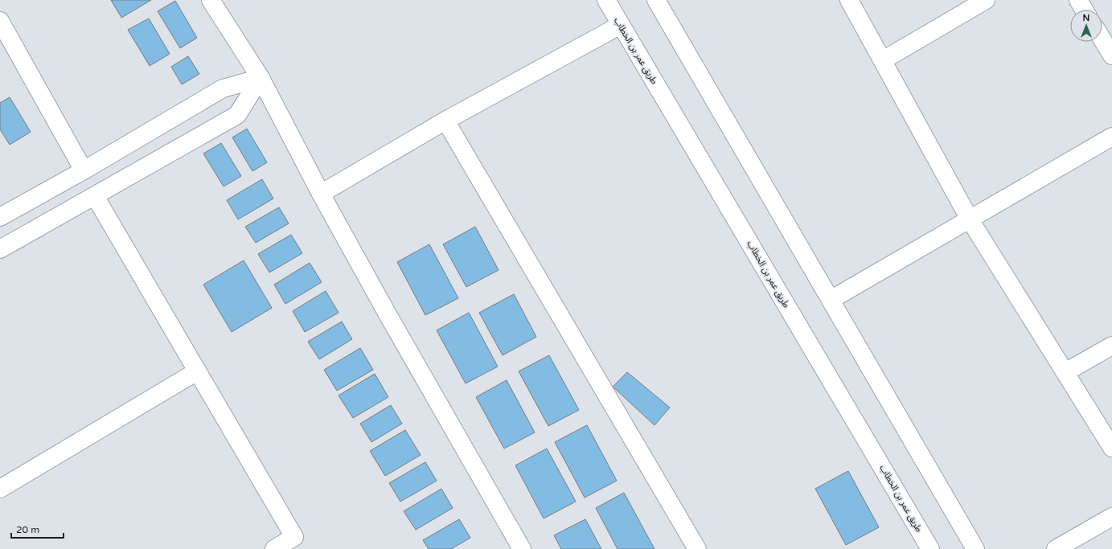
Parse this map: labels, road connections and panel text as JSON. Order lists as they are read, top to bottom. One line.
{"streets":{"street":["طريق عمر بن الخطاب"]},"scale_bar":"20 m","north":"top"}
